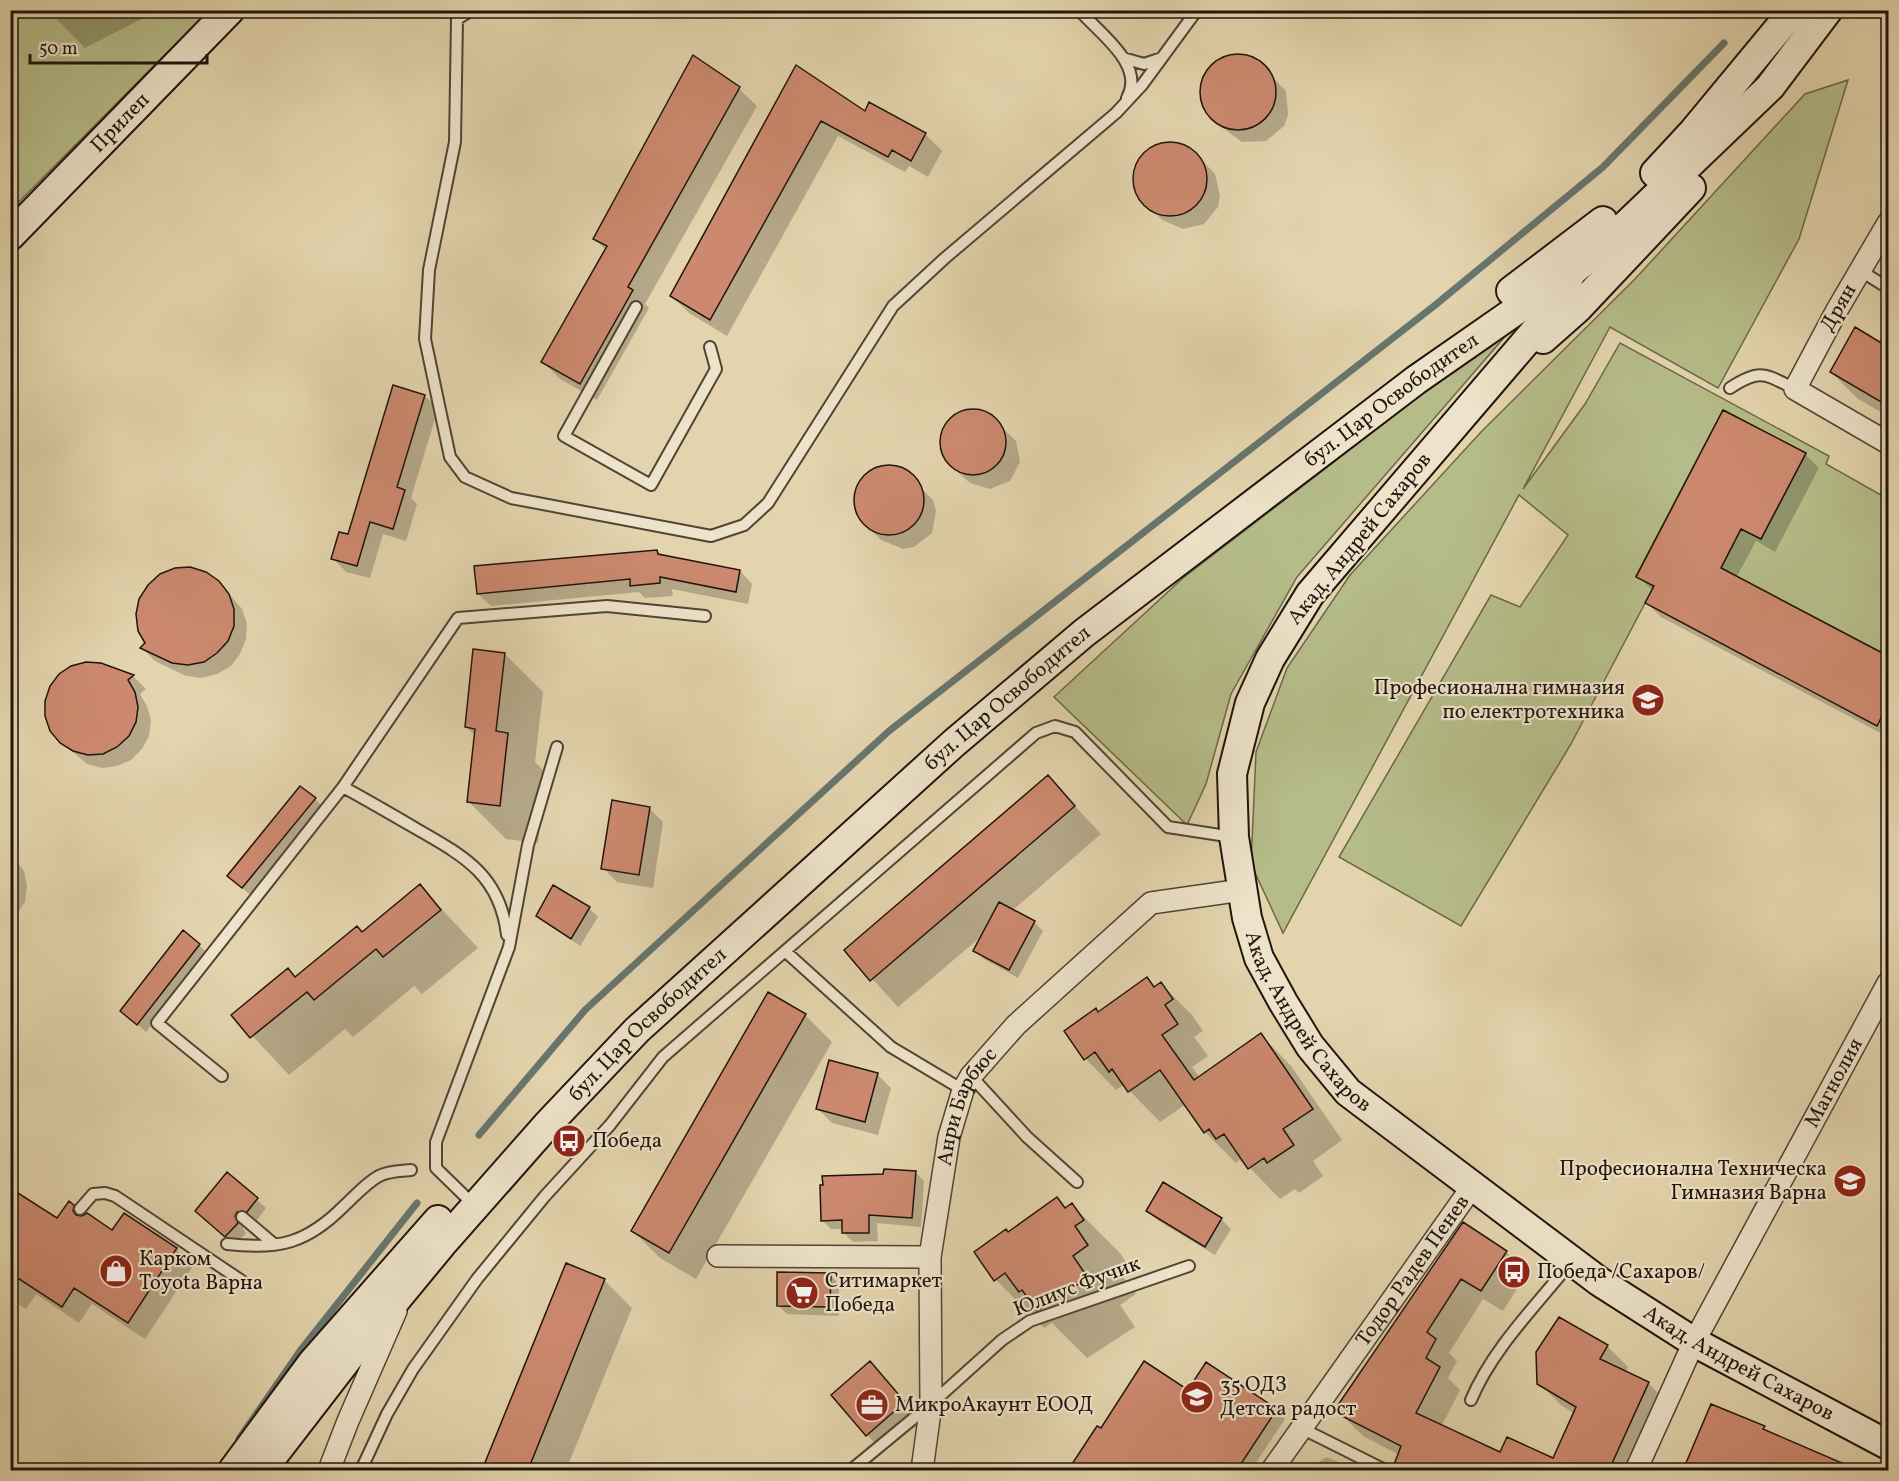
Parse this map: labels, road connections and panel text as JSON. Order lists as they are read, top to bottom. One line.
{"streets":{"main road":["Прилеп","бул. Цар Освободител","Акад. Андрей Сахаров"],"street":["Дрян","Магнолия","Анри Барбюс","Тодор Радев Пенев"],"lane":["Юлиус Фучик"]},"crossings":[["Акад. Андрей Сахаров","Магнолия"],["Акад. Андрей Сахаров","Анри Барбюс"],["Акад. Андрей Сахаров","Тодор Радев Пенев"],["Анри Барбюс","Юлиус Фучик"]],"places":{"school or university":["Професионална гимназия по електротехника","Професионална Техническа Гимназия Варна","35 ОДЗ Детска радост"],"bus stop":["Победа","Победа /Сахаров/"],"shop":["Карком Toyota Варна"],"supermarket":["Ситимаркет Победа"],"office":["МикроАкаунт ЕООД"]},"scale_bar":"50 m"}
